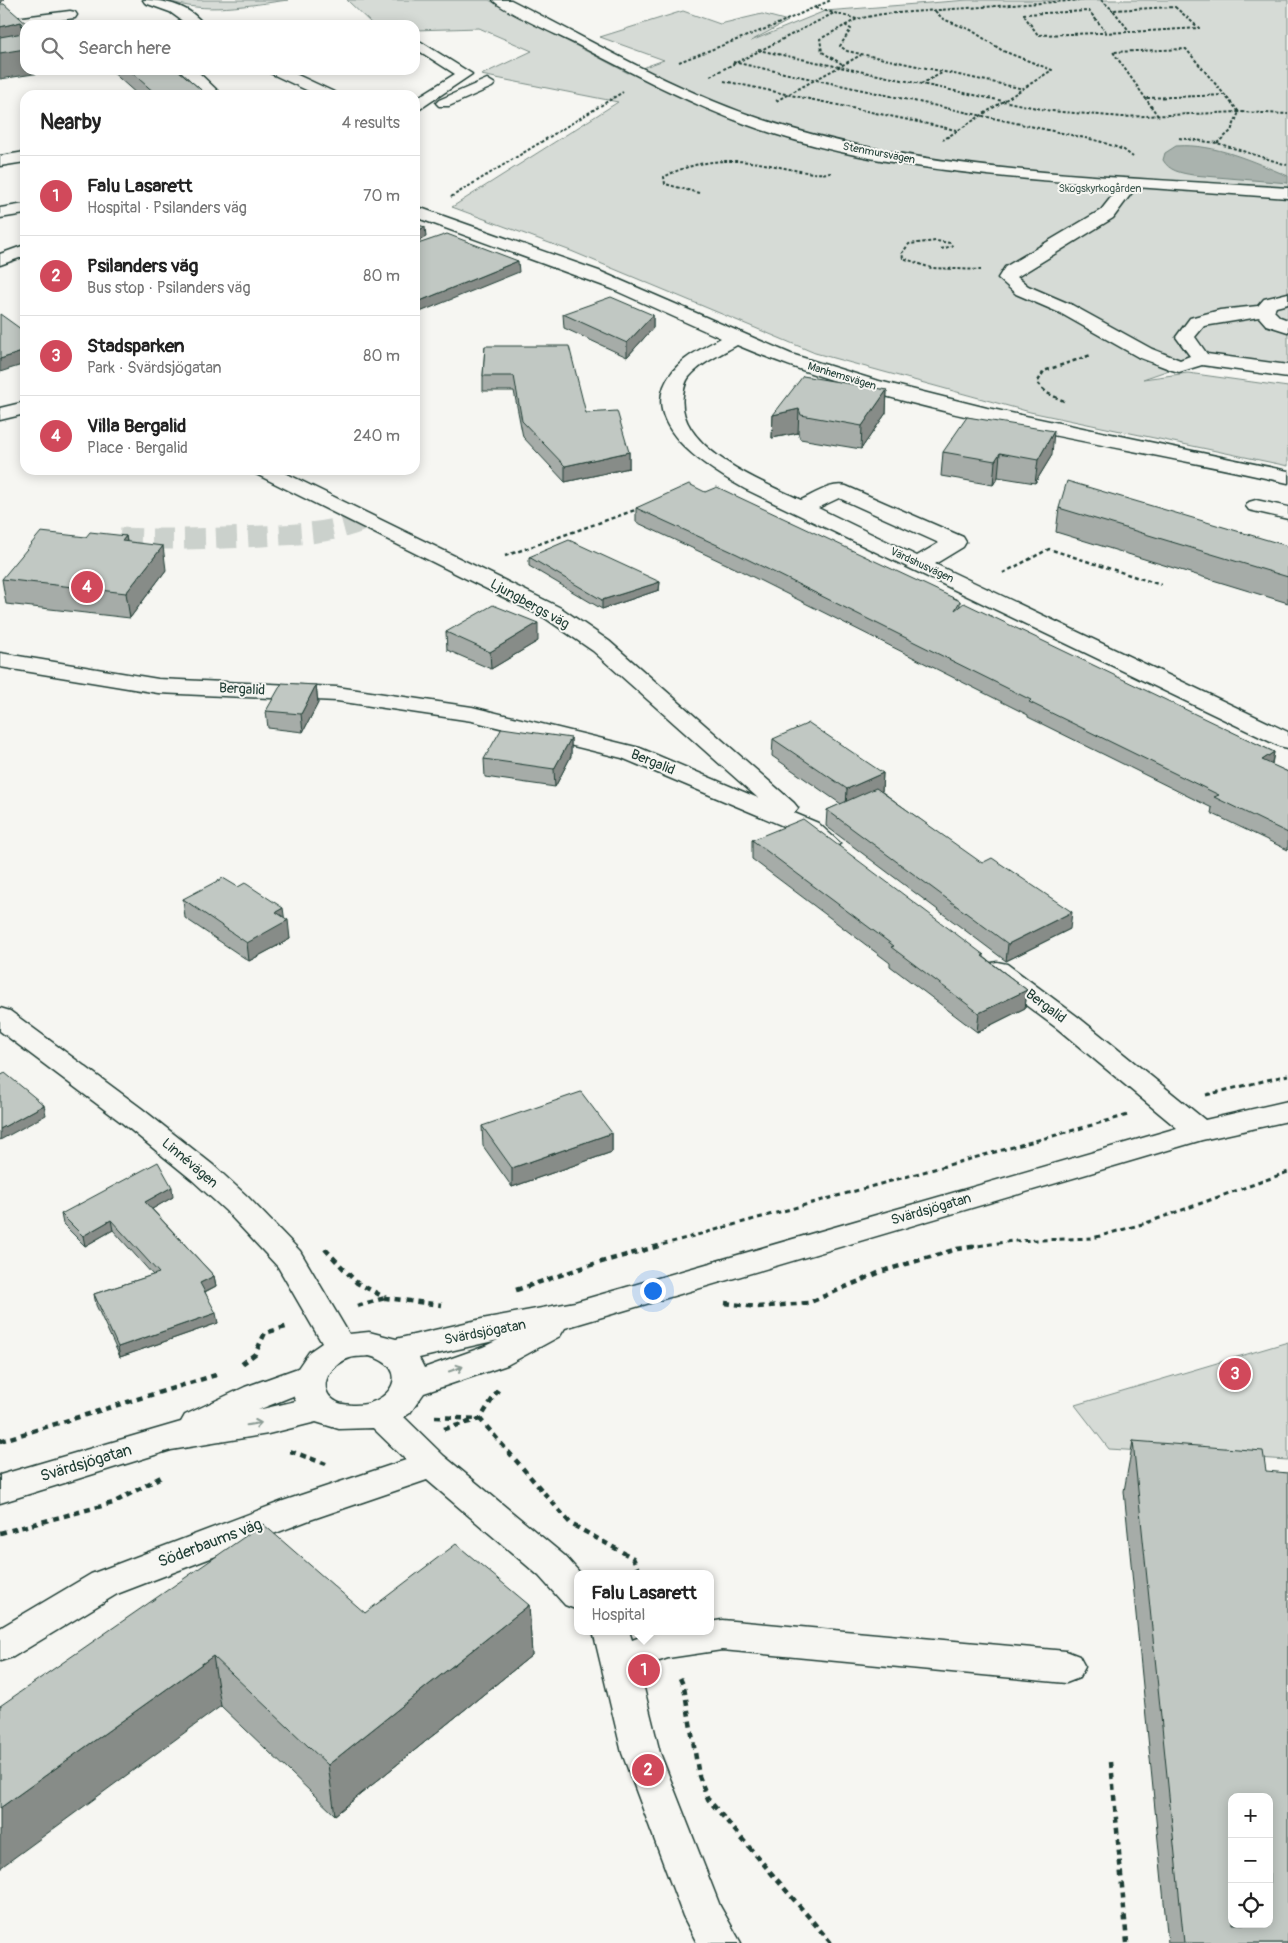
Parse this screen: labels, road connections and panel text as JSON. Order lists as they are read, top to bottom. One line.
{"streets":{"street":["Stenmursvägen","Manhemsvägen","Värdshusvägen","Ljungbergs väg","Bergalid","Linnévägen","Svärdsjögatan","Söderbaums väg"]},"crossings":[["Manhemsvägen","Värdshusvägen"],["Ljungbergs väg","Bergalid"],["Bergalid","Svärdsjögatan"],["Linnévägen","Svärdsjögatan"]],"parks":["Skogskyrkogården"],"page":{"search":"Search here","heading":["Nearby","4 results"],"list":[{"mark":"1","name":"Falu Lasarett","note":"Hospital · Psilanders väg","value":"70 m"},{"mark":"2","name":"Psilanders väg","note":"Bus stop · Psilanders väg","value":"80 m"},{"mark":"3","name":"Stadsparken","note":"Park · Svärdsjögatan","value":"80 m"},{"mark":"4","name":"Villa Bergalid","note":"Place · Bergalid","value":"240 m"}],"pins":["4","3","1","2"],"popup":["Falu Lasarett","Hospital"],"map_buttons":["+","−"]}}
